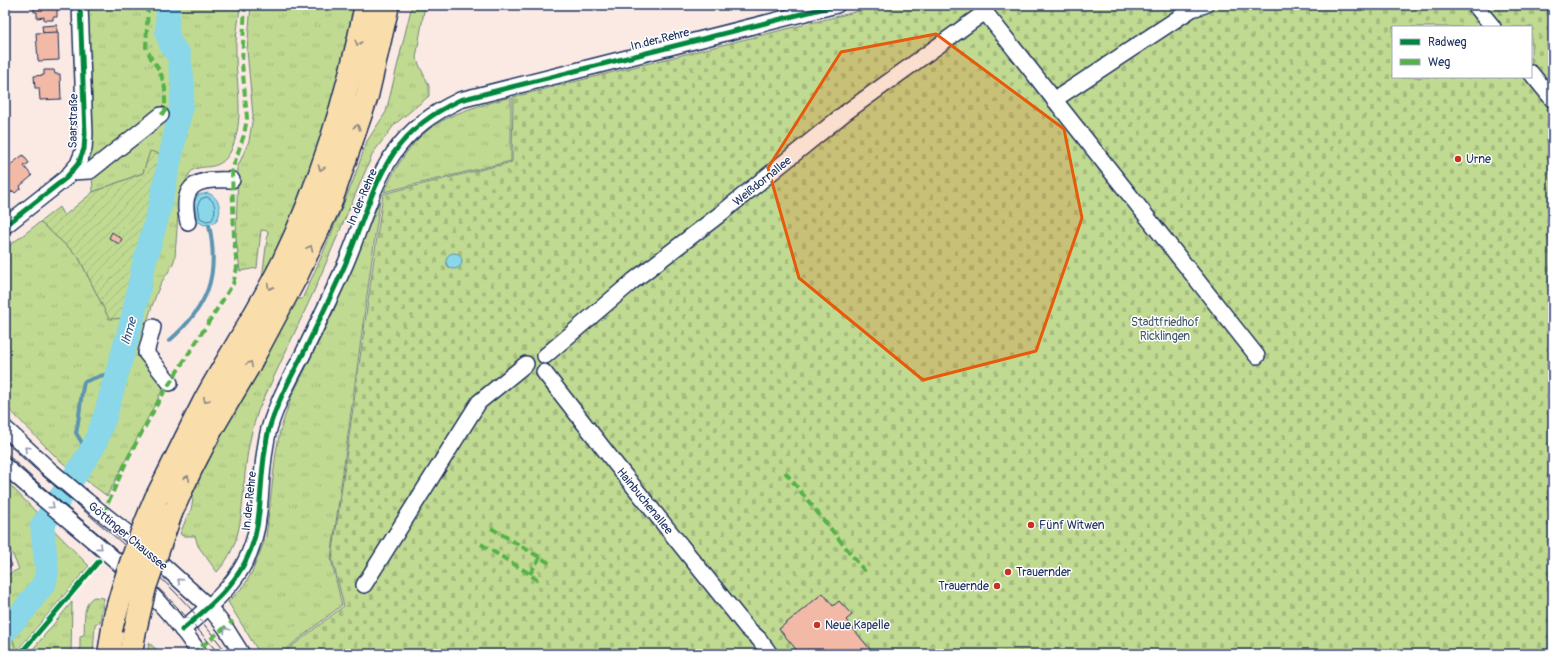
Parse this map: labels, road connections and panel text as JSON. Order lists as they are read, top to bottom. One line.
{"streets":{"street":["In der Rehre","Saarstraße","Weißdornallee","Hainbuchenallee","Göttinger Chaussee"]},"crossings":[["In der Rehre","Göttinger Chaussee"],["Weißdornallee","Hainbuchenallee"]],"water":["Ihme"],"parks":["Stadtfriedhof Ricklingen"],"places":["Urne","Fünf Witwen","Trauernder","Trauernde","Neue Kapelle"],"legend":["Radweg","Weg"]}
